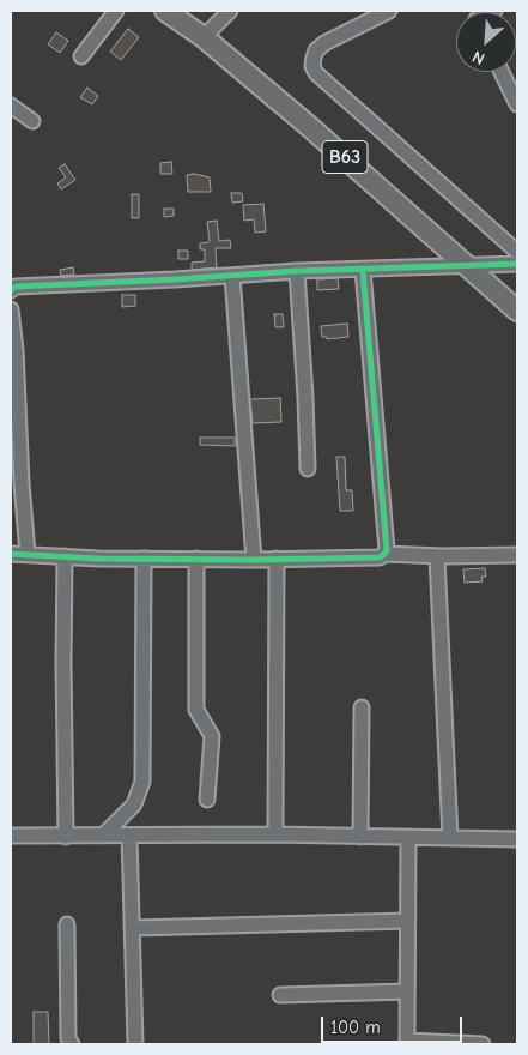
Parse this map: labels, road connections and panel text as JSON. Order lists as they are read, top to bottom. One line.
{"streets":{"highway":["B63"]},"scale_bar":"100 m","north":"bottom left"}
